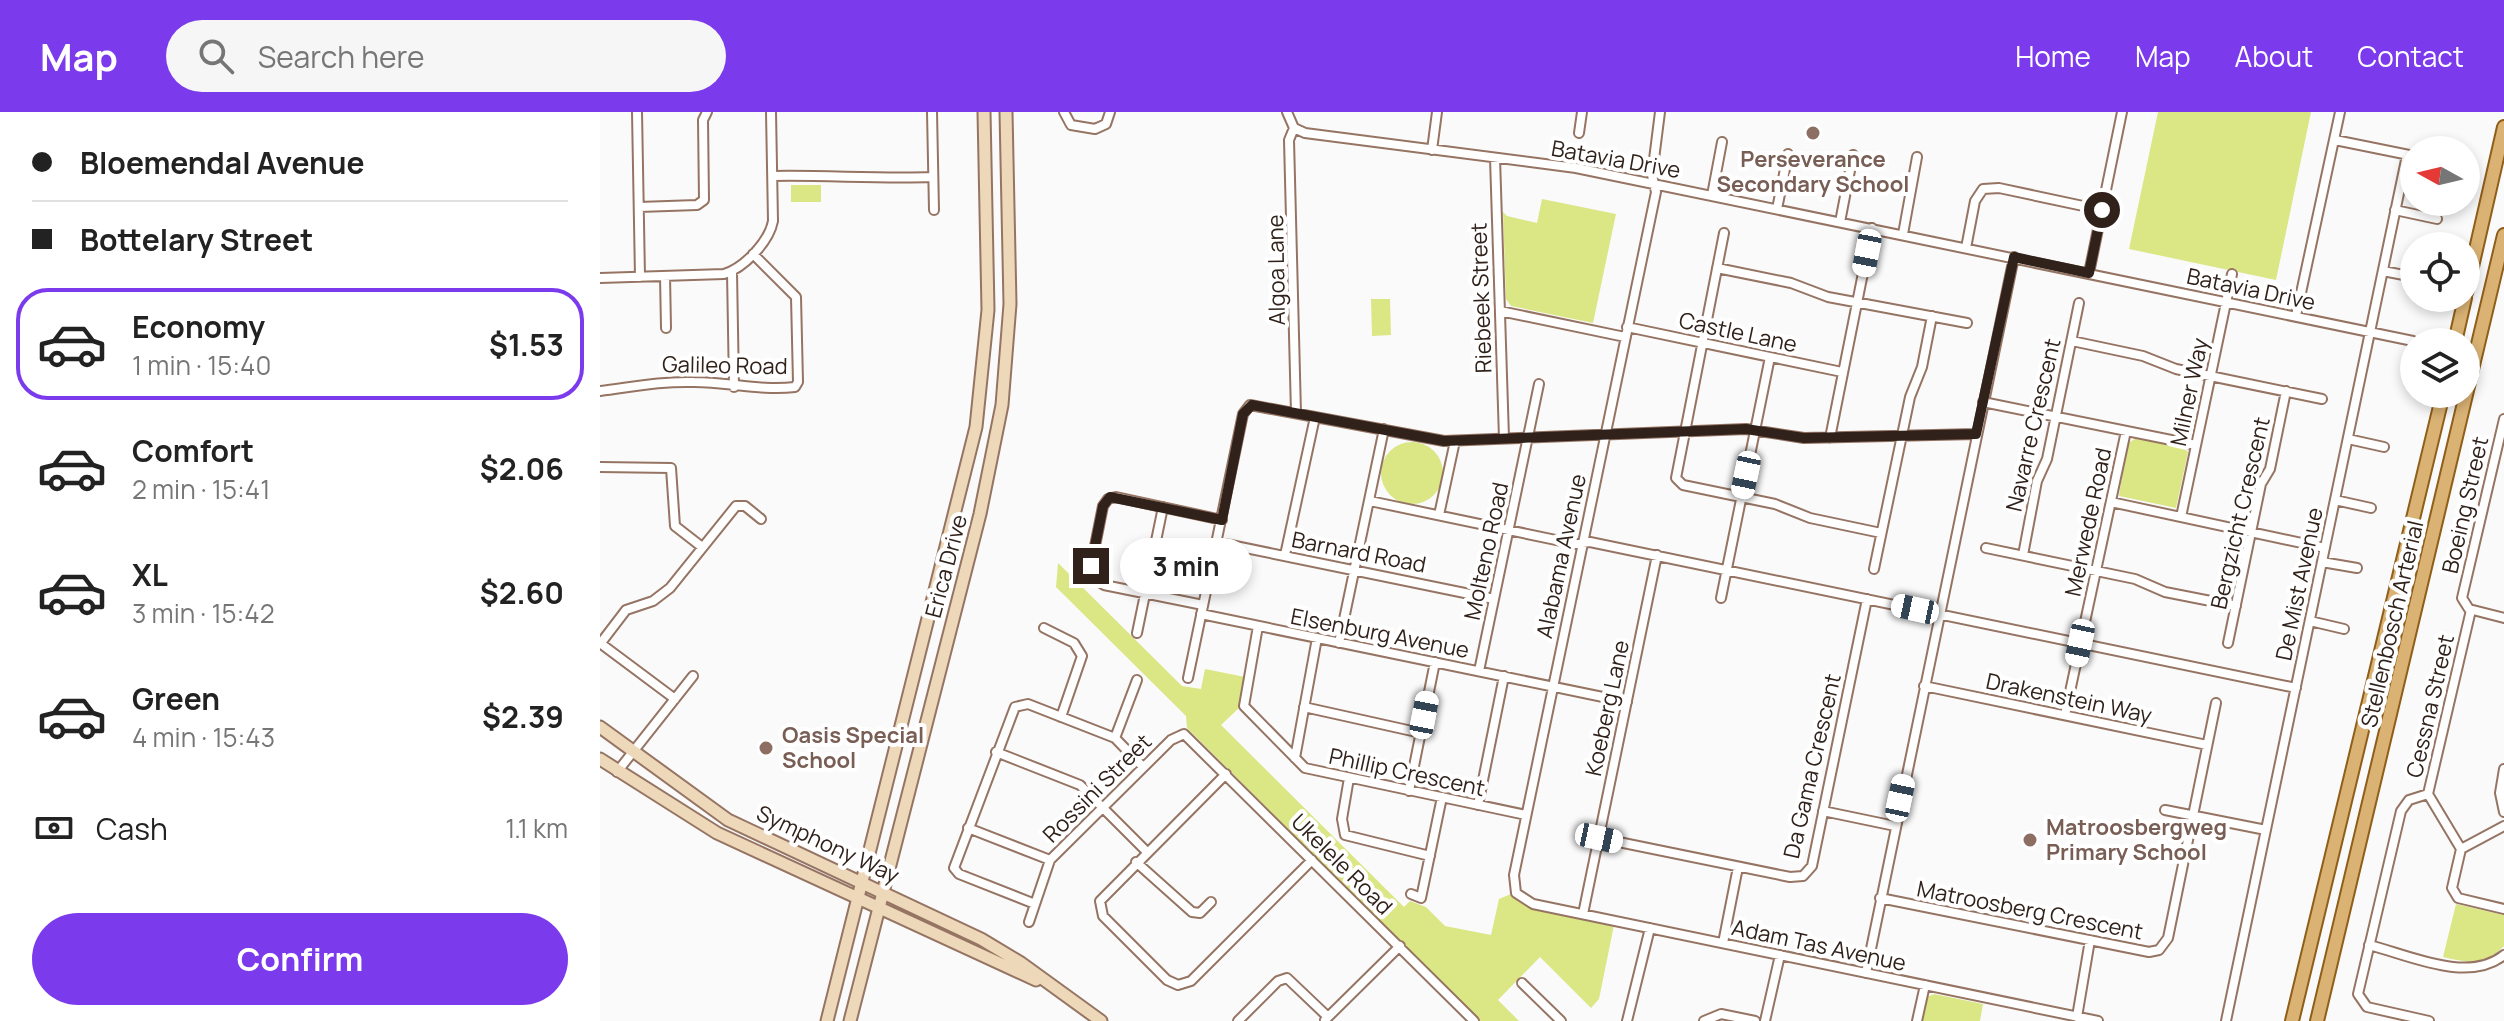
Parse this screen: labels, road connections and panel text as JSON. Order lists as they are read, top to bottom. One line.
{"streets":{"main road":["Erica Drive","Stellenbosch Arterial","Symphony Way"],"street":["Batavia Drive","Algoa Lane","Riebeek Street","Castle Lane","Galileo Road","Milner Way","Navarre Crescent","Boeing Street","Bergzicht Crescent","Merwede Road","Molteno Road","Barnard Road","Alabama Avenue","De Mist Avenue","Elsenburg Avenue","Drakenstein Way","Cessna Street","Koeberg Lane","Da Gama Crescent","Phillip Crescent","Rossini Street","Ukelele Road","Matroosberg Crescent","Adam Tas Avenue"]},"crossings":[["Batavia Drive","Algoa Lane"],["Batavia Drive","Riebeek Street"],["Batavia Drive","Milner Way"],["Batavia Drive","Alabama Avenue"],["Batavia Drive","De Mist Avenue"],["Castle Lane","Alabama Avenue"],["Milner Way","Bergzicht Crescent"],["Navarre Crescent","Bergzicht Crescent"],["Boeing Street","Cessna Street"],["Merwede Road","Drakenstein Way"],["Molteno Road","Barnard Road"],["Molteno Road","Elsenburg Avenue"],["Alabama Avenue","Elsenburg Avenue"],["Alabama Avenue","Phillip Crescent"],["Alabama Avenue","Adam Tas Avenue"],["Erica Drive","Symphony Way"],["Elsenburg Avenue","Koeberg Lane"],["Elsenburg Avenue","Phillip Crescent"],["Drakenstein Way","Matroosberg Crescent"],["Koeberg Lane","Da Gama Crescent"],["Koeberg Lane","Adam Tas Avenue"],["Rossini Street","Ukelele Road"]],"places":["Perseverance Secondary School","Oasis Special School","Matroosbergweg Primary School"],"north":"left","page":{"header":"Map","search":"Search here","nav":["Home","Map","About","Contact"],"banner":["Bloemendal Avenue","Bottelary Street"],"list":[{"name":"Economy","note":"1 min · 15:40","value":"$1.53"},{"name":"Comfort","note":"2 min · 15:41","value":"$2.06"},{"name":"XL","note":"3 min · 15:42","value":"$2.60"},{"name":"Green","note":"4 min · 15:43","value":"$2.39"}],"bubble":"3 min","pay":["Cash","1.1 km"],"buttons":"Confirm"}}
